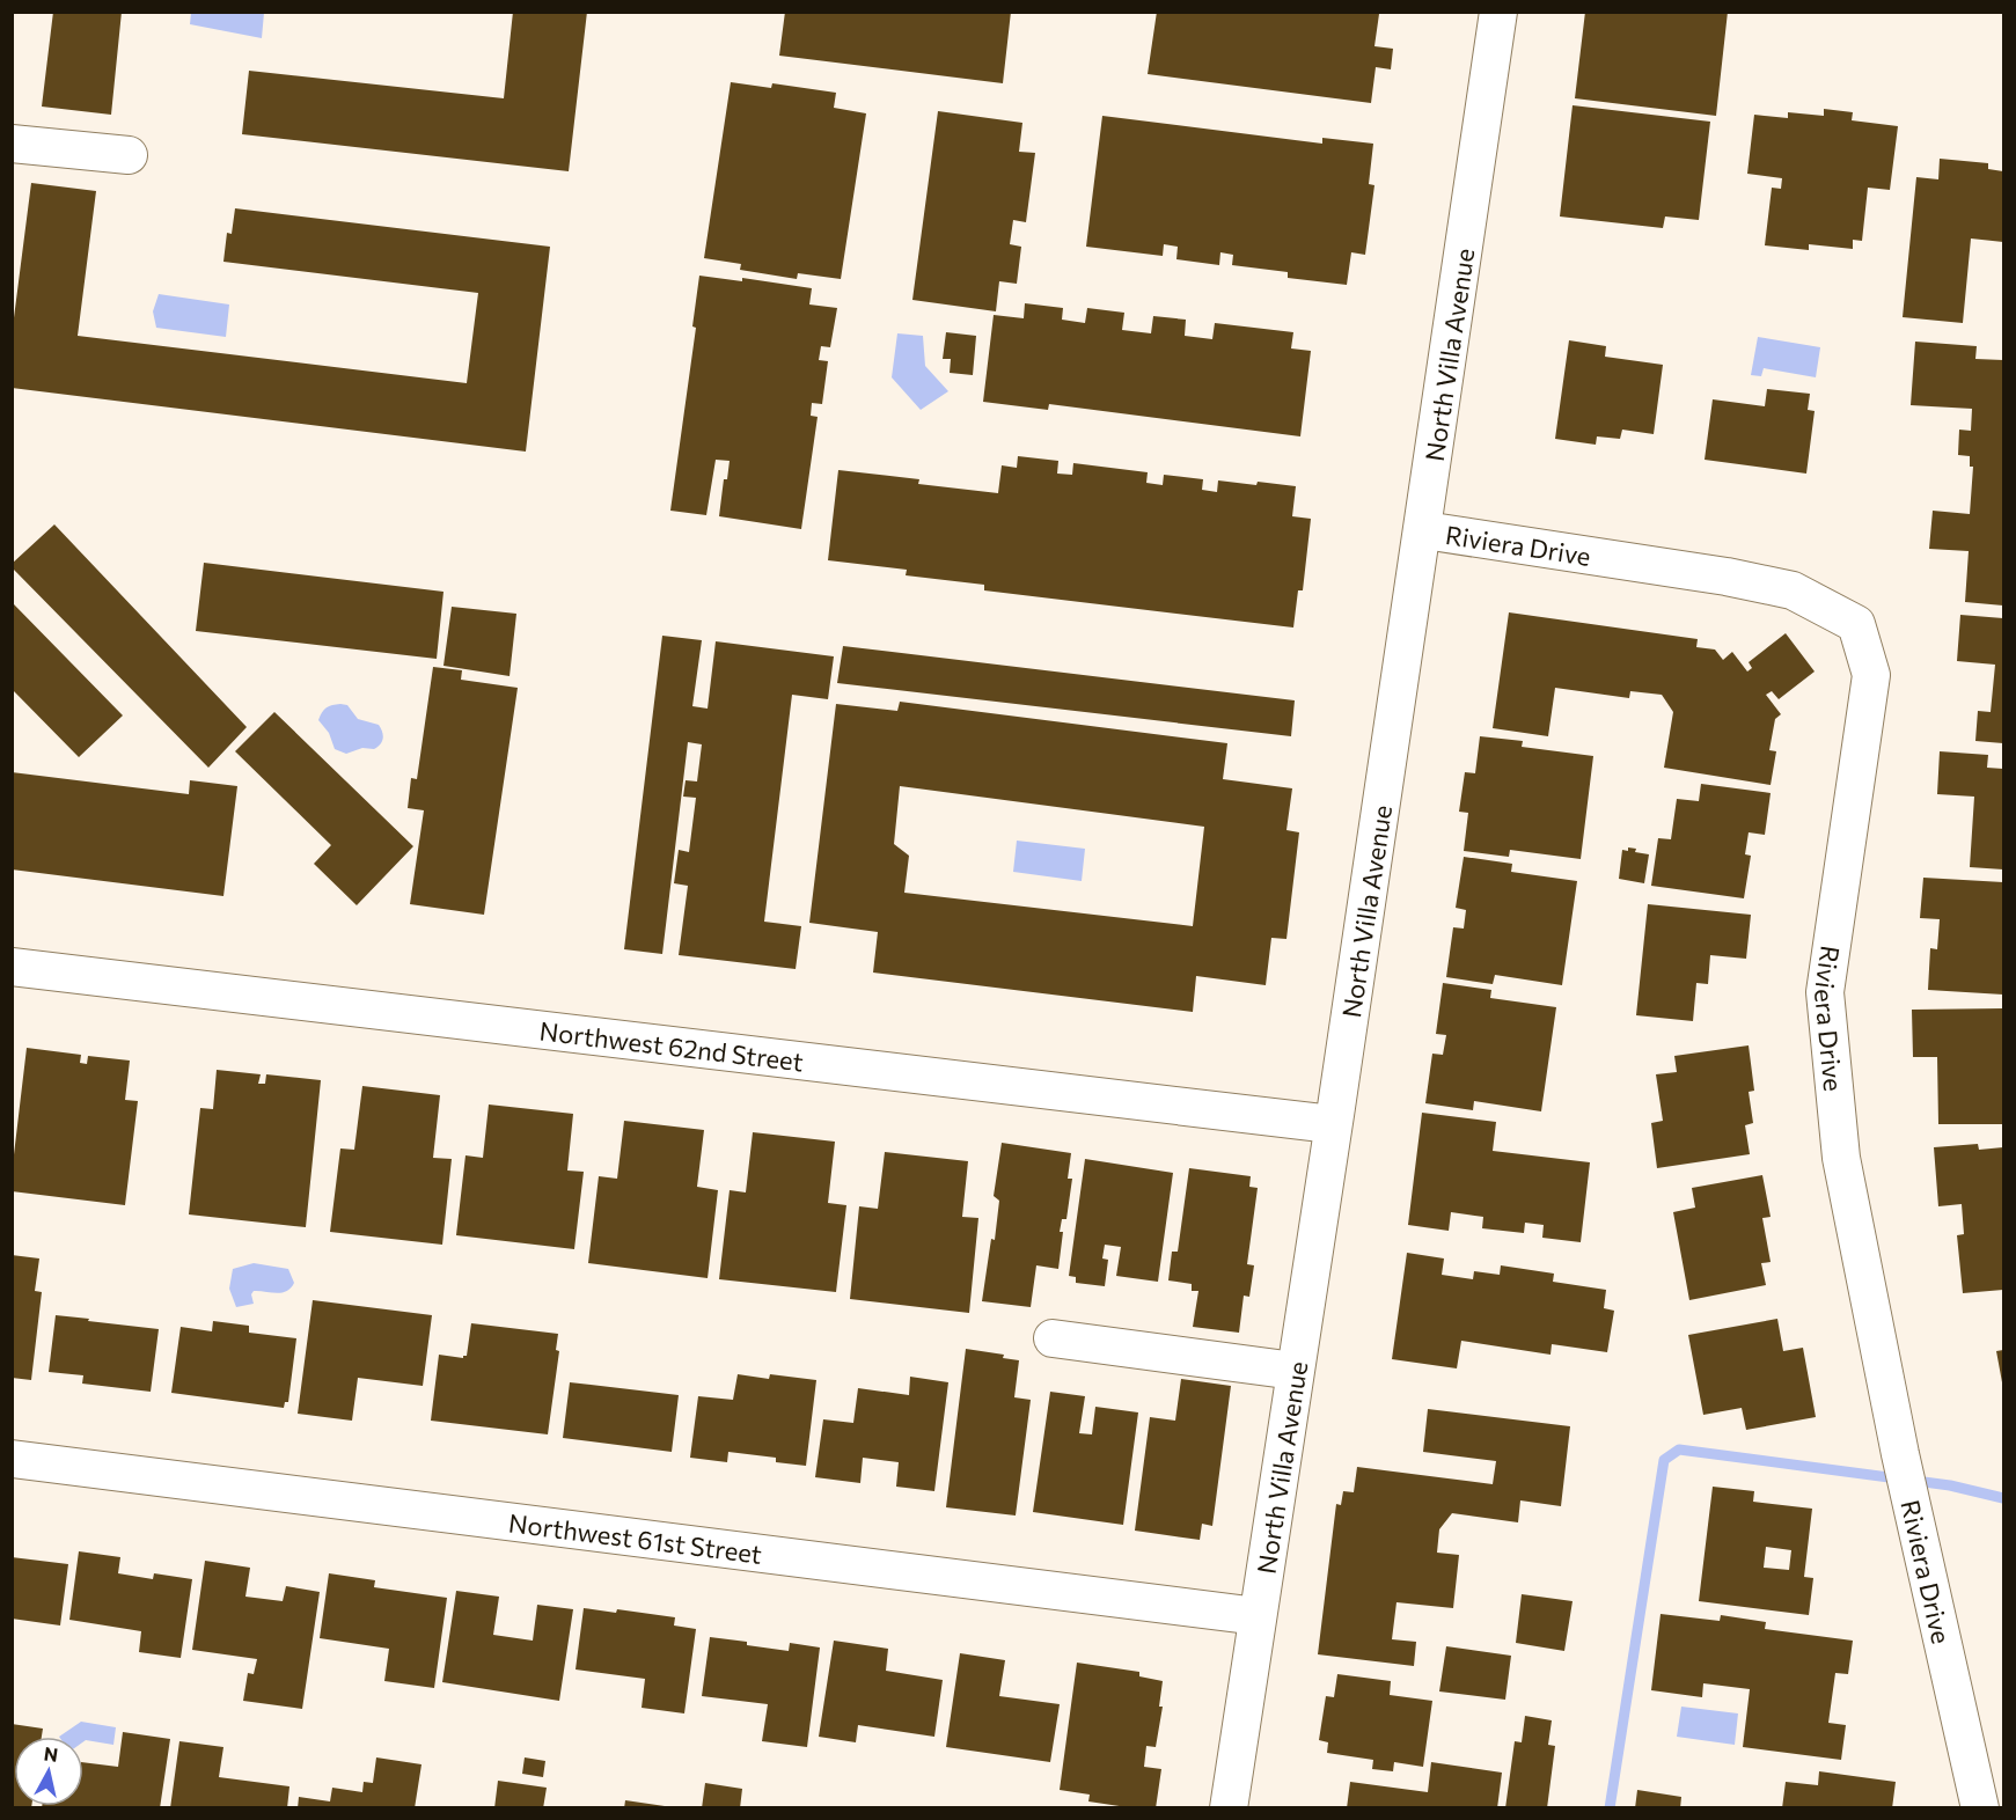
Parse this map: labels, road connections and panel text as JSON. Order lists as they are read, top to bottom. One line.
{"streets":{"street":["North Villa Avenue","Riviera Drive","Northwest 62nd Street","Northwest 61st Street"]},"crossings":[["North Villa Avenue","Riviera Drive"],["North Villa Avenue","Northwest 62nd Street"],["North Villa Avenue","Northwest 61st Street"]],"north":"top"}
